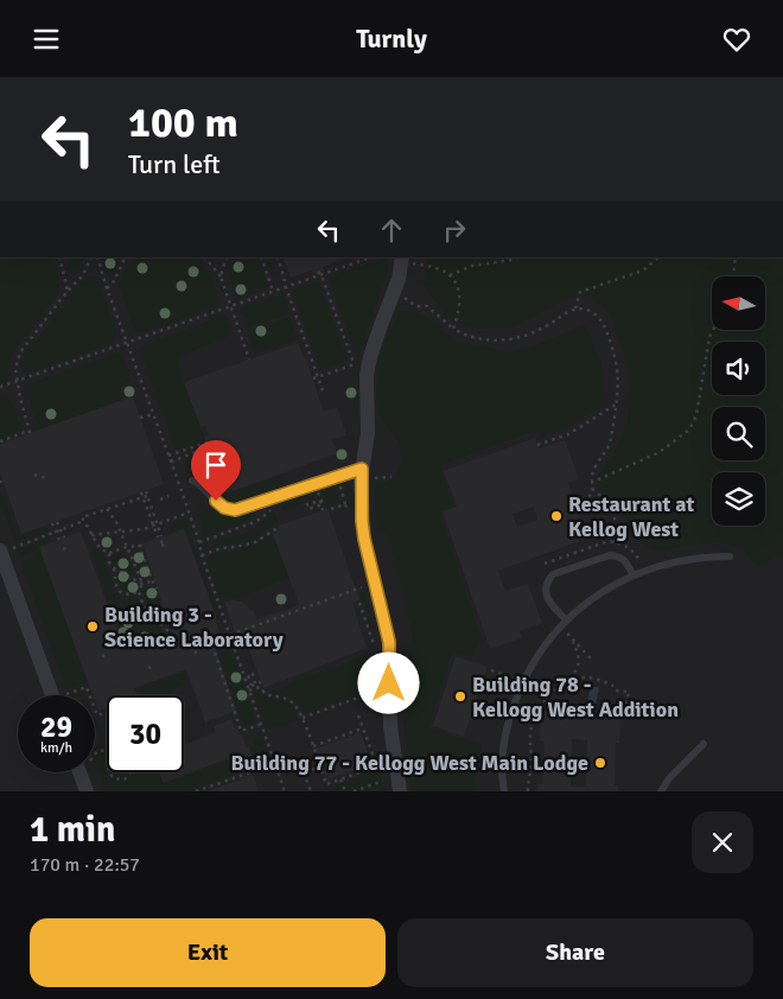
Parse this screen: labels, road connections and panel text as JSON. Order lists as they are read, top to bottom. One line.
{"places":["Restaurant at Kellog West","Building 3 - Science Laboratory","Building 78 - Kellogg West Addition","Building 77 - Kellogg West Main Lodge"],"north":"left","page":{"header":"Turnly","turn":["100 m","Turn left"],"speed":"29 km/h","limit":"30","heading":["1 min","170 m · 22:57"],"buttons":["Exit","Share"]}}
